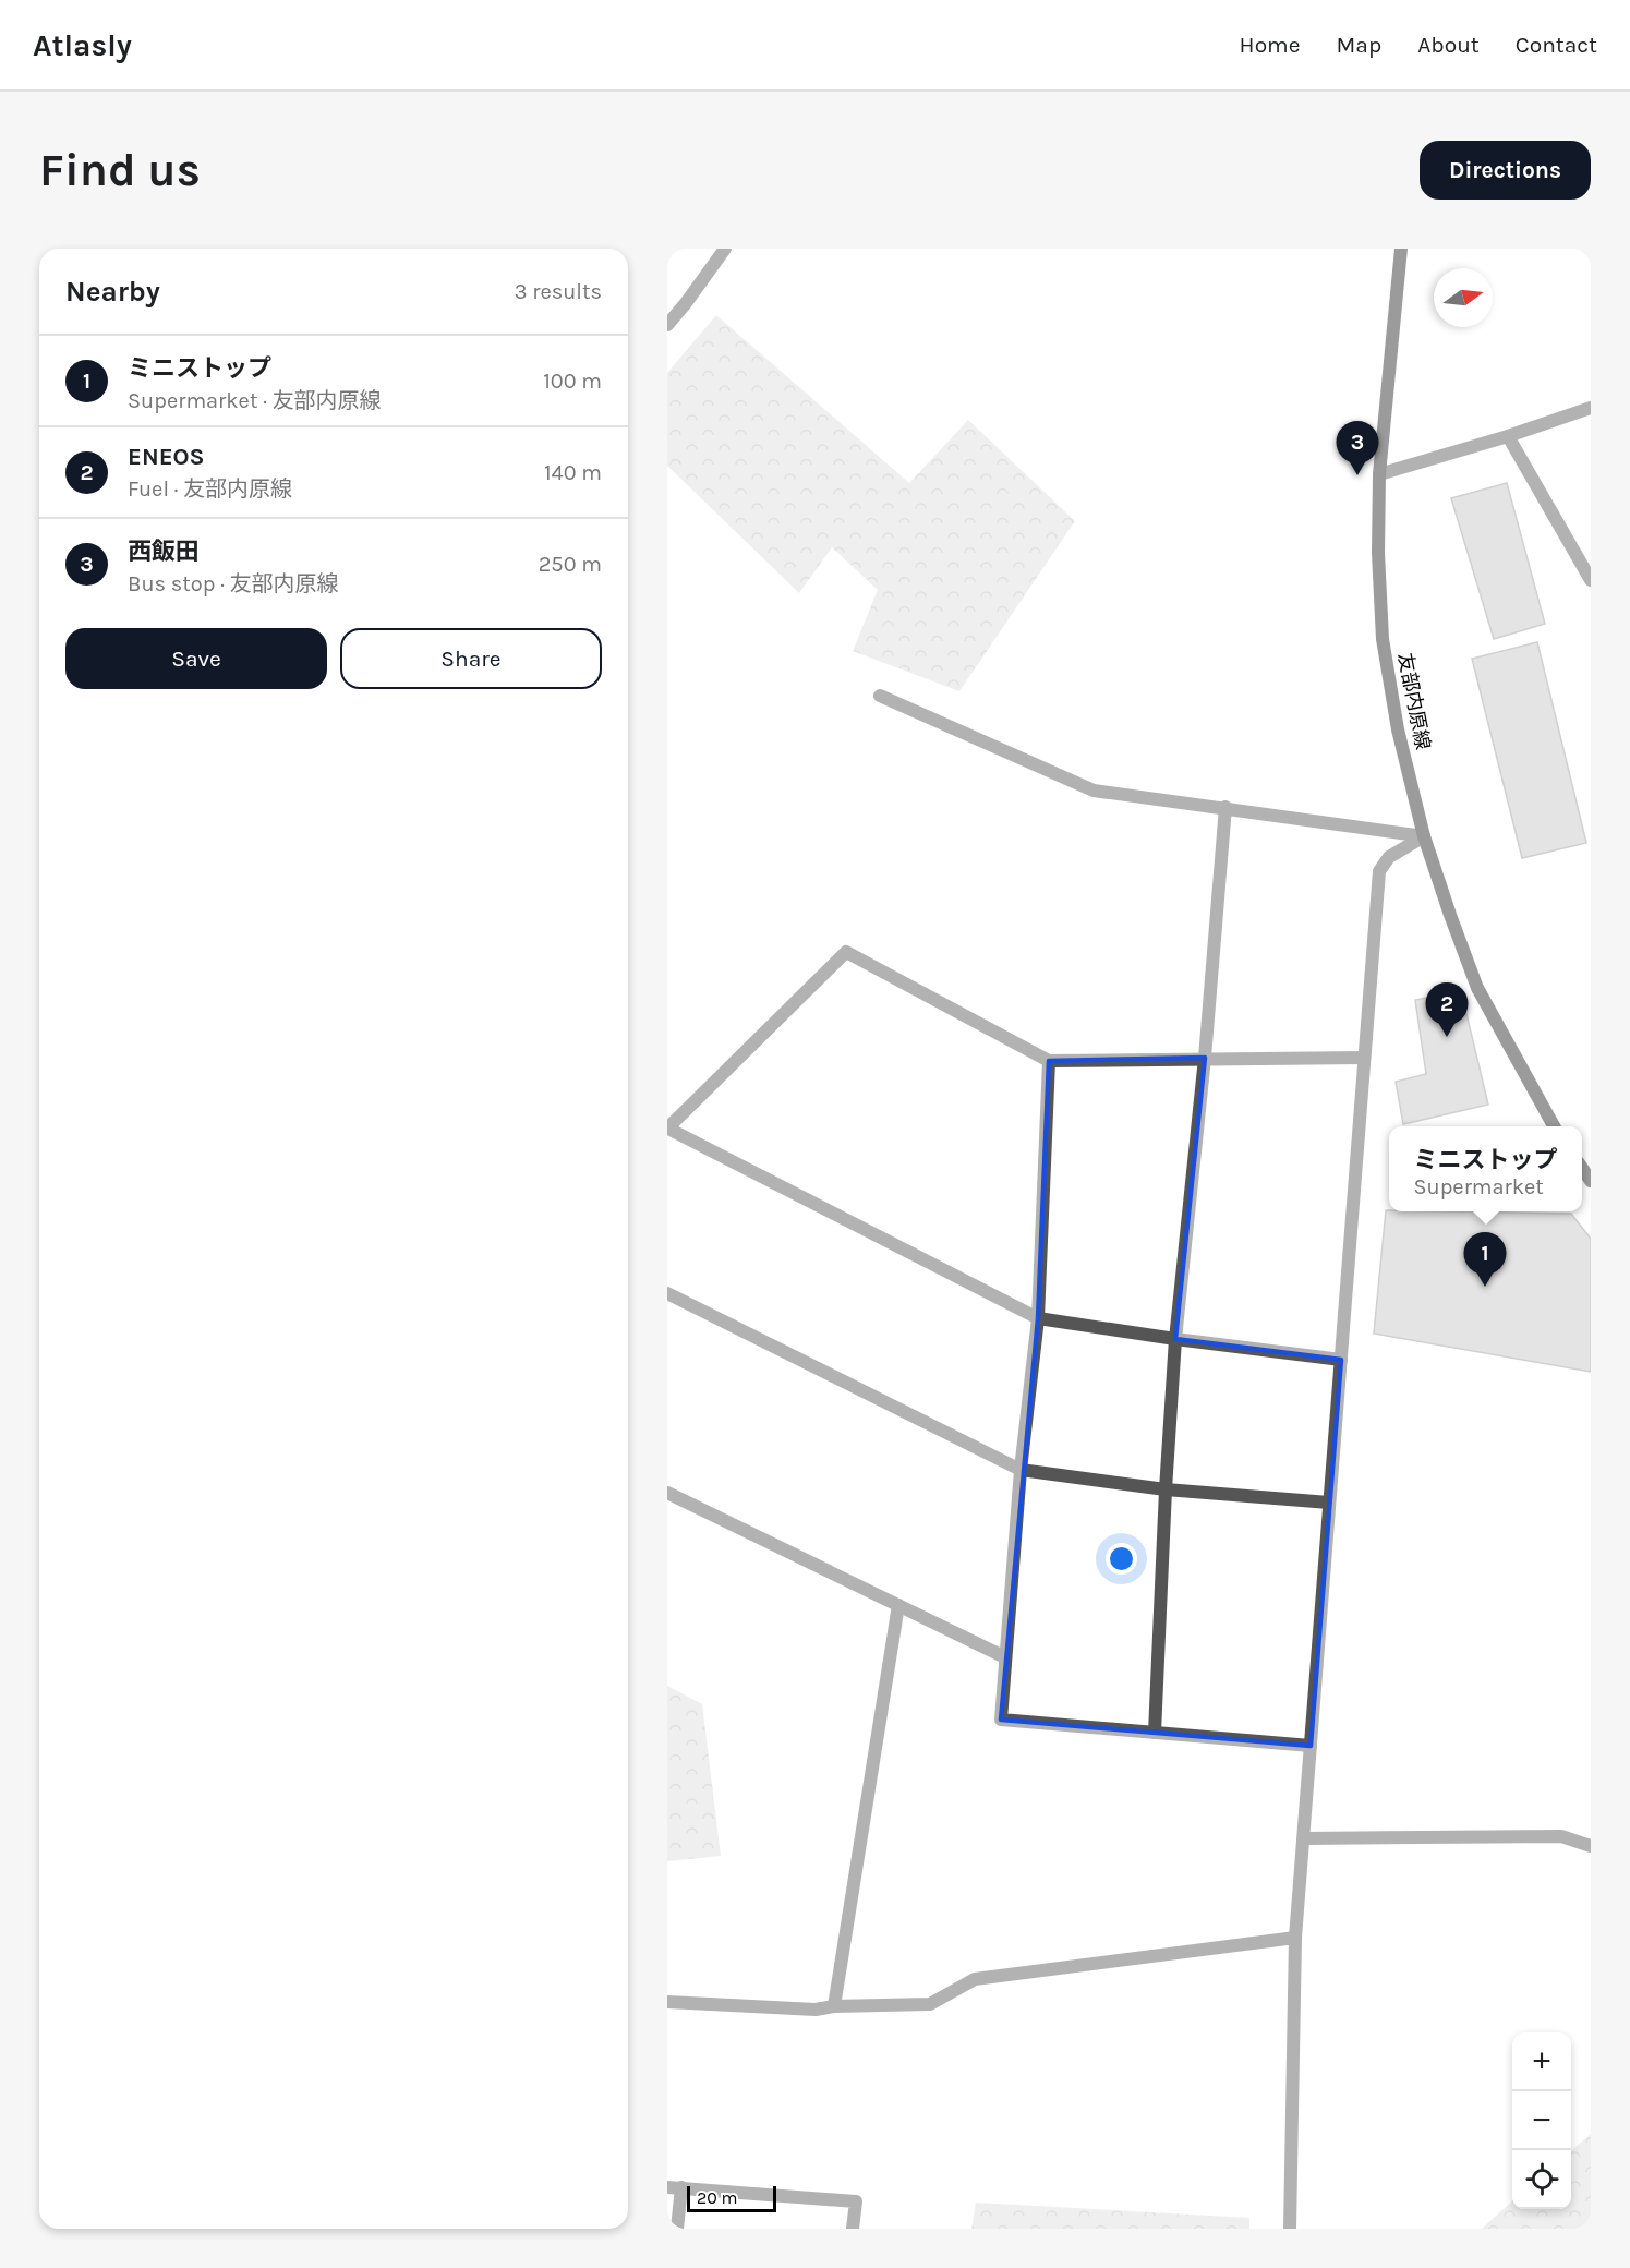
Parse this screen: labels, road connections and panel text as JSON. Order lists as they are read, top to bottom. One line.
{"streets":{"main road":["友部内原線"]},"scale_bar":"20 m","north":"right","page":{"header":"Atlasly","nav":["Home","Map","About","Contact"],"buttons":["Directions",["Save","Share"]],"title":"Find us","heading":["Nearby","3 results"],"list":[{"mark":"1","name":"ミニストップ","note":"Supermarket · 友部内原線","value":"100 m"},{"mark":"2","name":"ENEOS","note":"Fuel · 友部内原線","value":"140 m"},{"mark":"3","name":"西飯田","note":"Bus stop · 友部内原線","value":"250 m"}],"pins":["3","2","1"],"popup":["ミニストップ","Supermarket"],"map_buttons":["+","−"],"scale":"20 m"}}
